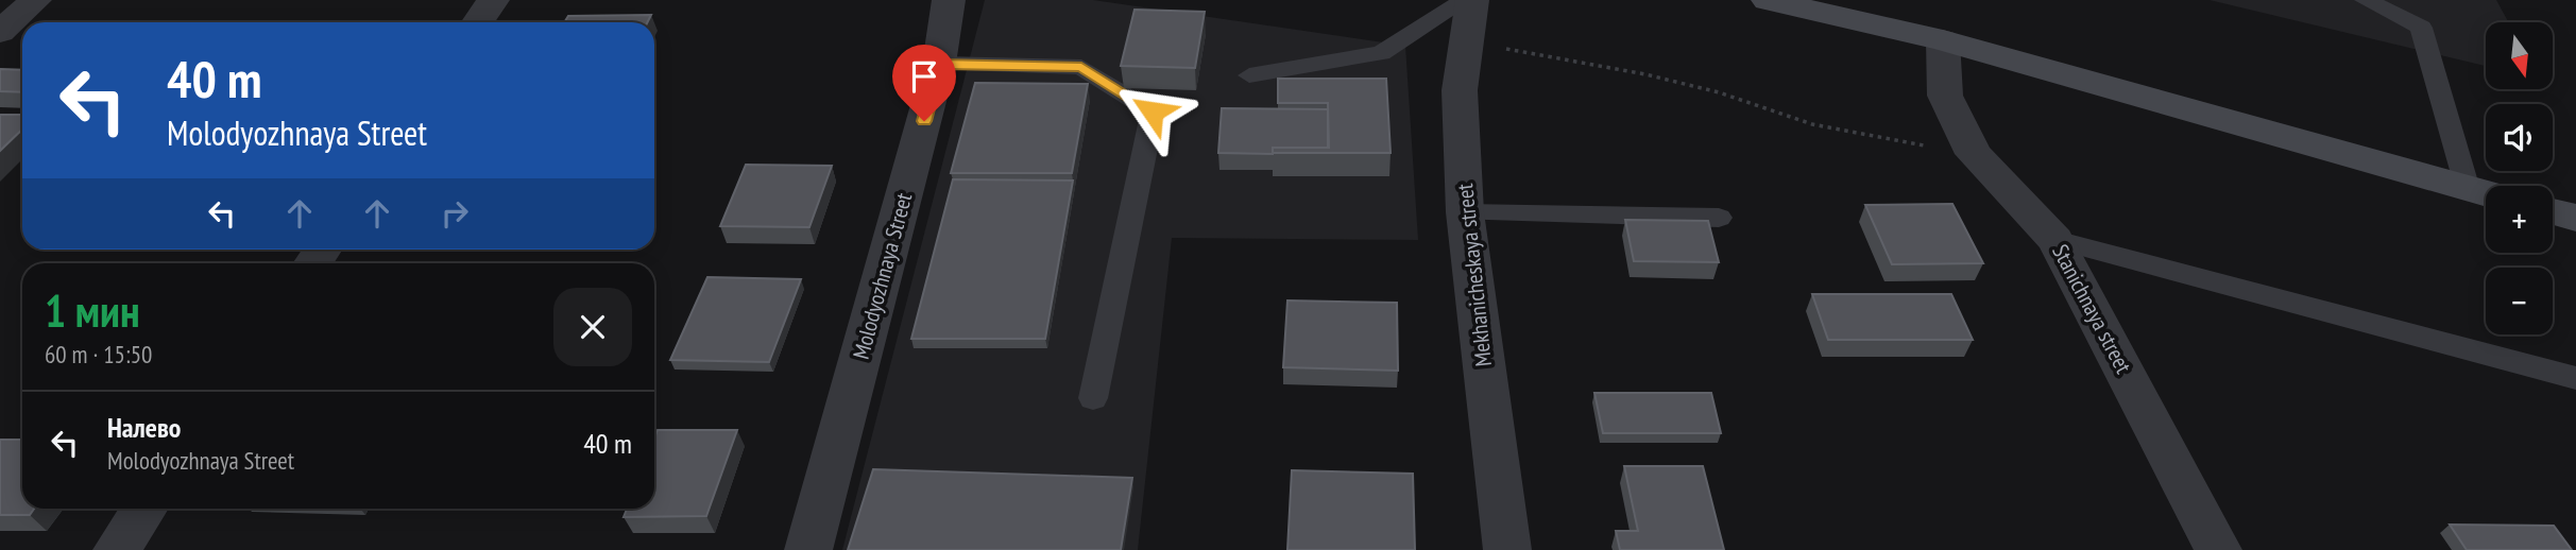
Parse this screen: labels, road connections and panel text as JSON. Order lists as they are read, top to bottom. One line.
{"streets":{"street":["Mekhanicheskaya street","Molodyozhnaya Street","Stanichnaya street"]},"north":"bottom","page":{"map_buttons":["+","−"],"turn":["40 m","Molodyozhnaya Street"],"heading":["1 мин","60 m · 15:50"],"list":[{"name":"Налево","note":"Molodyozhnaya Street","value":"40 m"}]}}
